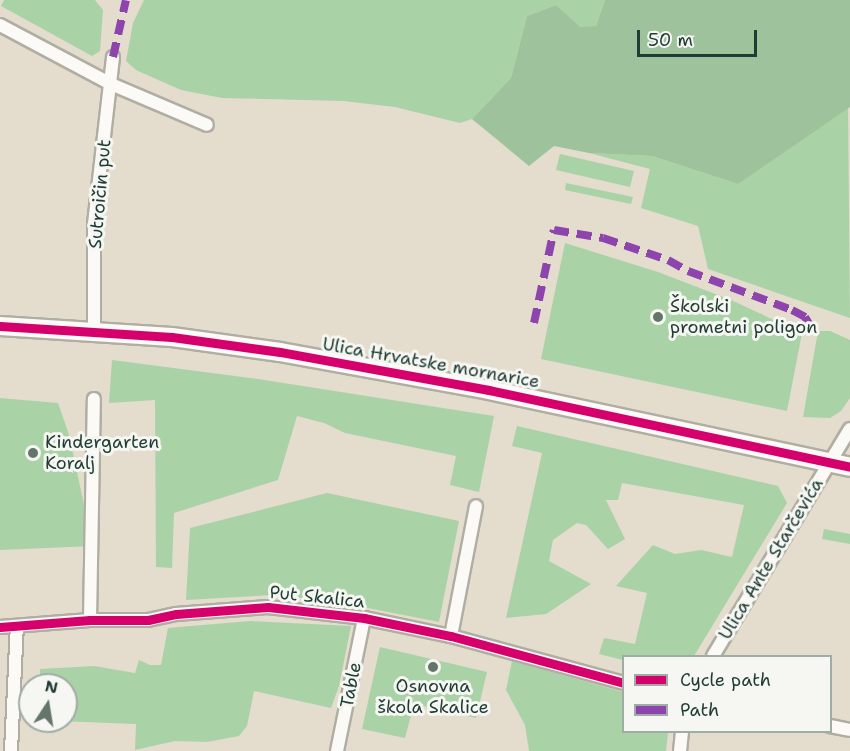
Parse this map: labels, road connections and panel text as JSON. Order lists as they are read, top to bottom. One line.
{"streets":{"main road":["Ulica Hrvatske mornarice"],"street":["Sutroičin put","Ulica Ante Starčevića","Put Skalica","Table"]},"crossings":[["Sutroičin put","Ulica Hrvatske mornarice"],["Ulica Hrvatske mornarice","Ulica Ante Starčevića"],["Put Skalica","Table"]],"places":["Školski prometni poligon","Kindergarten Koralj","Osnovna škola Skalice"],"legend":["Cycle path","Path"],"scale_bar":"50 m","north":"top"}
